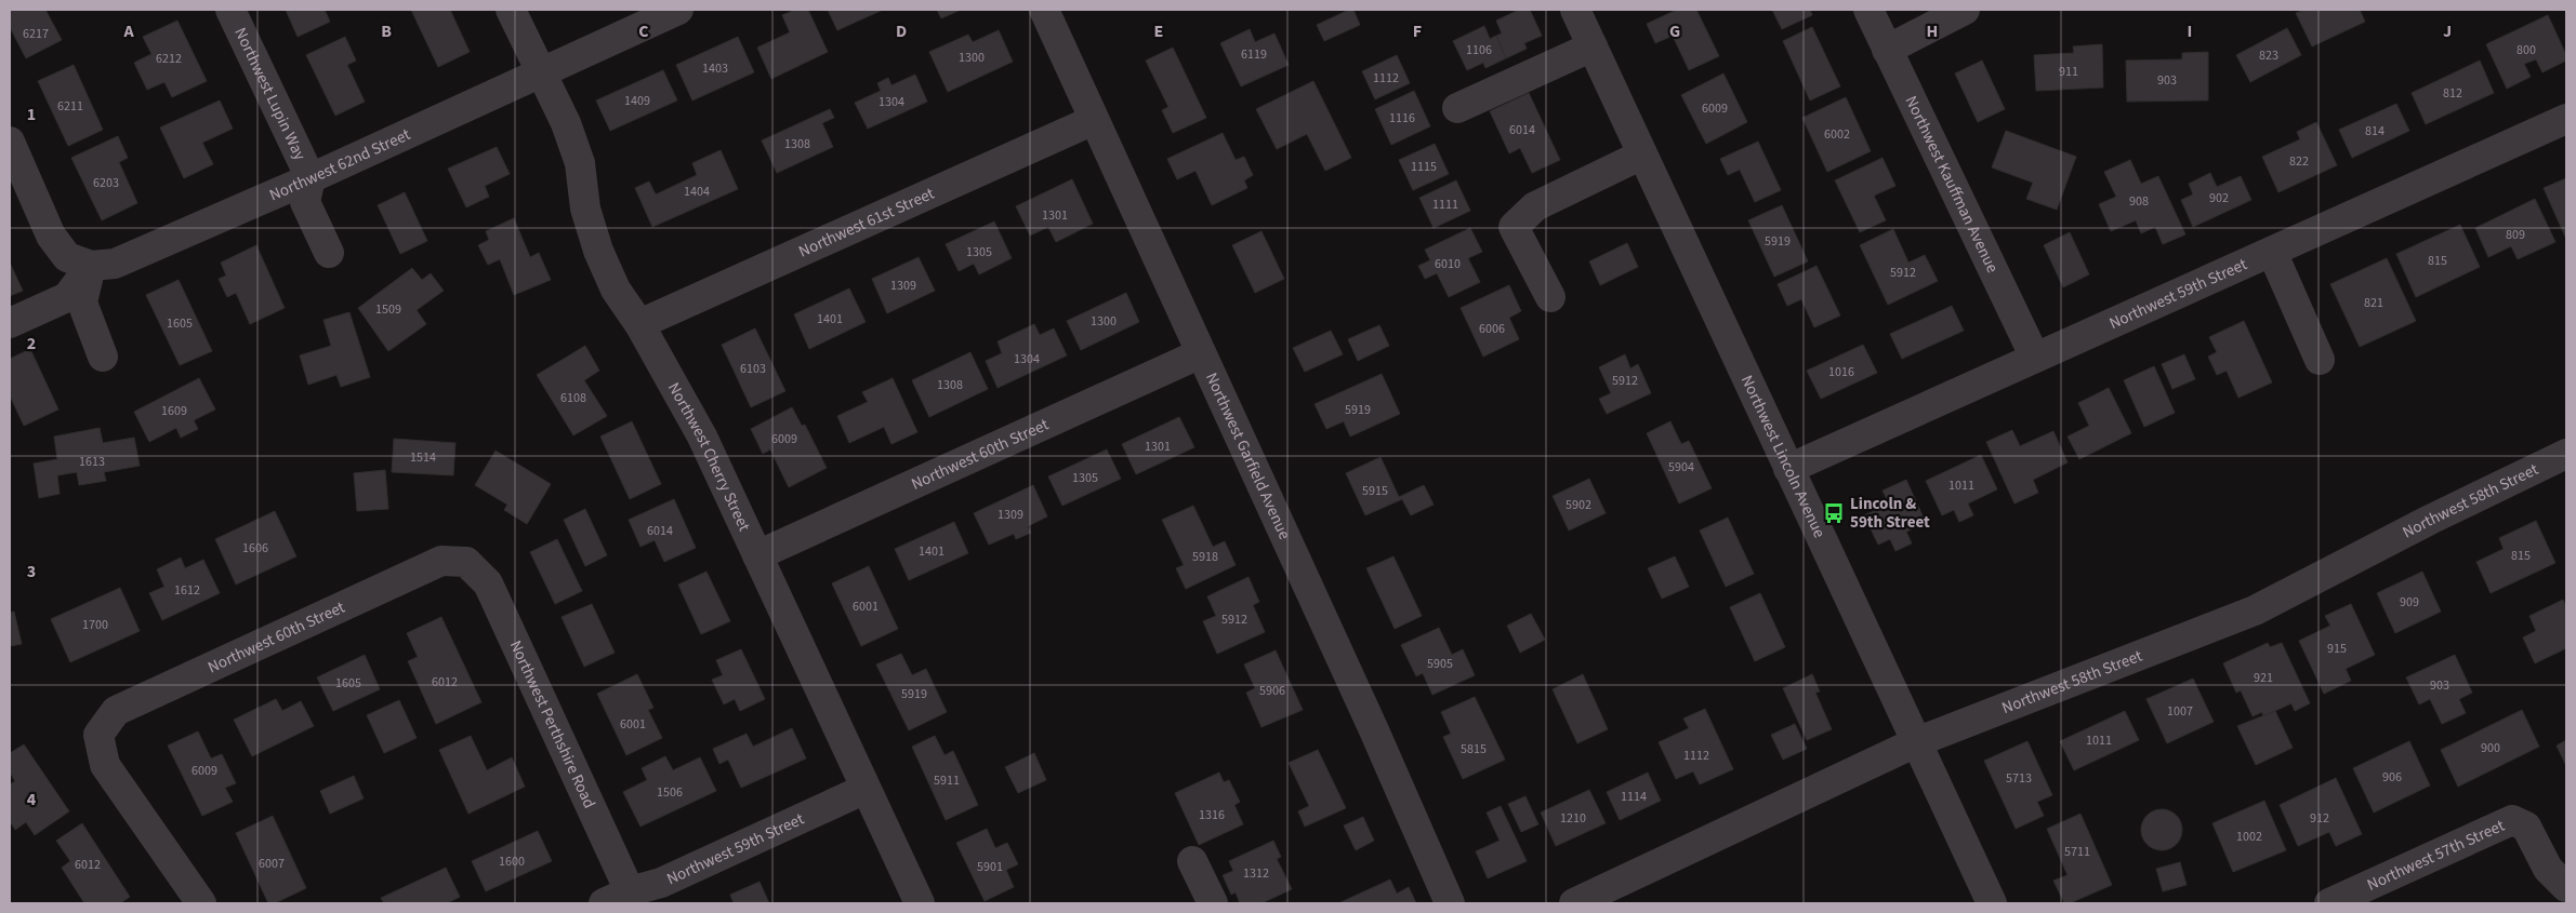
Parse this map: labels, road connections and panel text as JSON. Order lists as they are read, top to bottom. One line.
{"streets":{"street":["Northwest Lupin Way","Northwest 62nd Street","Northwest Kauffman Avenue","Northwest 61st Street","Northwest 59th Street","Northwest 60th Street","Northwest Garfield Avenue","Northwest Cherry Street","Northwest Lincoln Avenue","Northwest 58th Street","Northwest Perthshire Road","Northwest 57th Street"]},"crossings":[["Northwest Lupin Way","Northwest 62nd Street"],["Northwest 62nd Street","Northwest Cherry Street"],["Northwest Kauffman Avenue","Northwest 59th Street"],["Northwest 61st Street","Northwest Garfield Avenue"],["Northwest 61st Street","Northwest Cherry Street"],["Northwest 59th Street","Northwest Cherry Street"],["Northwest 59th Street","Northwest Lincoln Avenue"],["Northwest 59th Street","Northwest Perthshire Road"],["Northwest 60th Street","Northwest Garfield Avenue"],["Northwest 60th Street","Northwest Cherry Street"],["Northwest 60th Street","Northwest Perthshire Road"],["Northwest Lincoln Avenue","Northwest 58th Street"]],"places":{"bus stop":["Lincoln & 59th Street"]},"house_numbers":["6217","1106","800","6119","823","1300","6212","1403","911","1112","903","812","1409","1304","6211","6009","1116","6014","814","6002","1308","822","1115","6203","1404","902","908","1111","1301","809","5919","1305","815","6010","5912","1309","821","1509","1401","1300","1605","6006","1304","6103","1016","5912","1308","6108","5919","1609","6009","1301","1514","1613","5904","1305","1011","5915","5902","1309","6014","1606","1401","815","5918","1612","909","6001","5912","1700","915","5905","921","6012","1605","903","5906","5919","1007","6001","1011","900","5815","1112","6009","906","5713","5911","1506","1114","1316","1210","912","1002","5711","1600","6007","6012","5901","1312"],"grid":{"columns":["A","B","C","D","E","F","G","H","I","J"],"rows":["1","2","3","4"]}}
